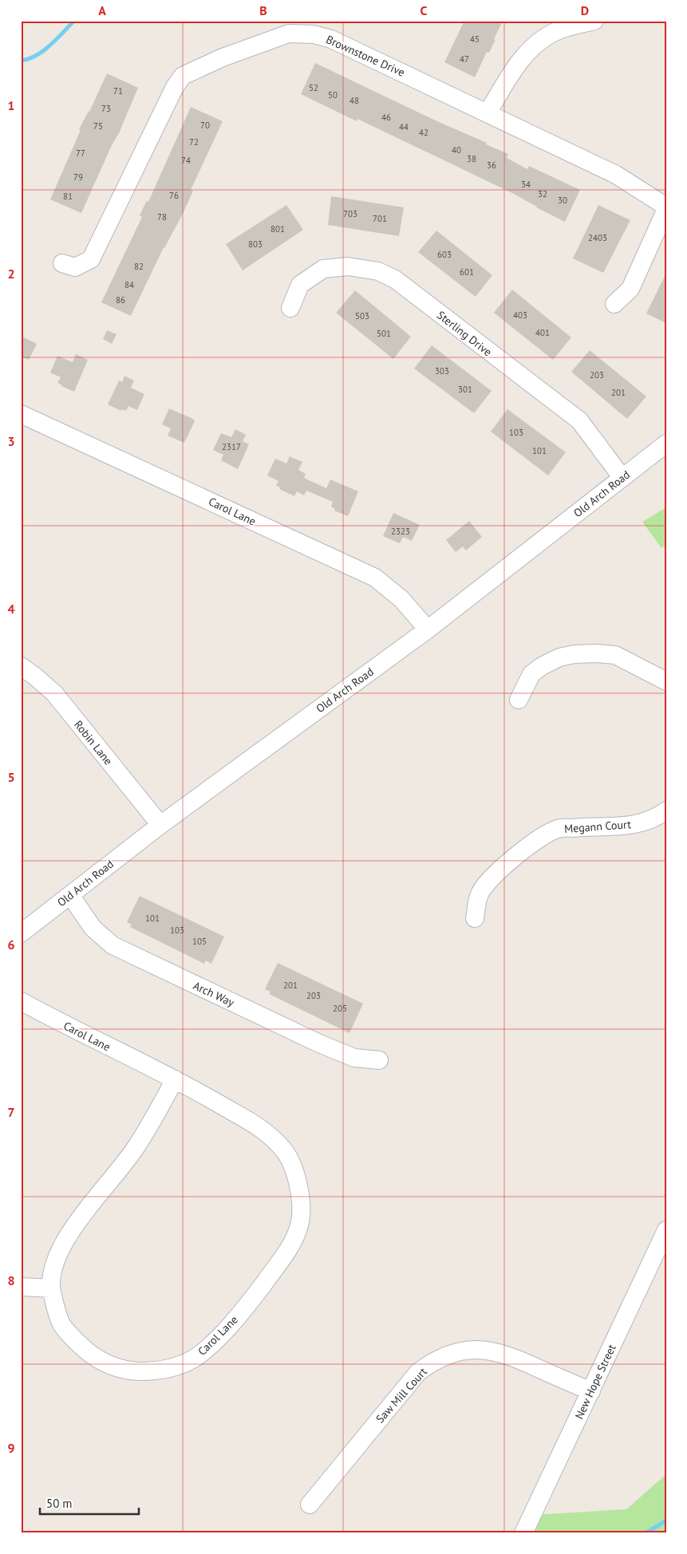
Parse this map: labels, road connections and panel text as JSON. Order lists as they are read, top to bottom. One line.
{"streets":{"street":["Brownstone Drive","Sterling Drive","Old Arch Road","Carol Lane","Robin Lane","Megann Court","Arch Way","New Hope Street","Saw Mill Court"]},"crossings":[["Sterling Drive","Old Arch Road"],["Old Arch Road","Carol Lane"],["Old Arch Road","Robin Lane"],["Old Arch Road","Arch Way"],["New Hope Street","Saw Mill Court"]],"house_numbers":["45","47","52","71","50","48","73","46","70","75","44","42","72","40","77","38","74","36","79","34","32","76","81","30","703","78","701","801","2403","803","603","82","601","84","86","403","503","401","501","303","203","301","201","103","2317","101","2323","101","103","105","201","203","205"],"scale_bar":"50 m","grid":{"columns":["A","B","C","D"],"rows":["1","2","3","4","5","6","7","8","9"]}}
